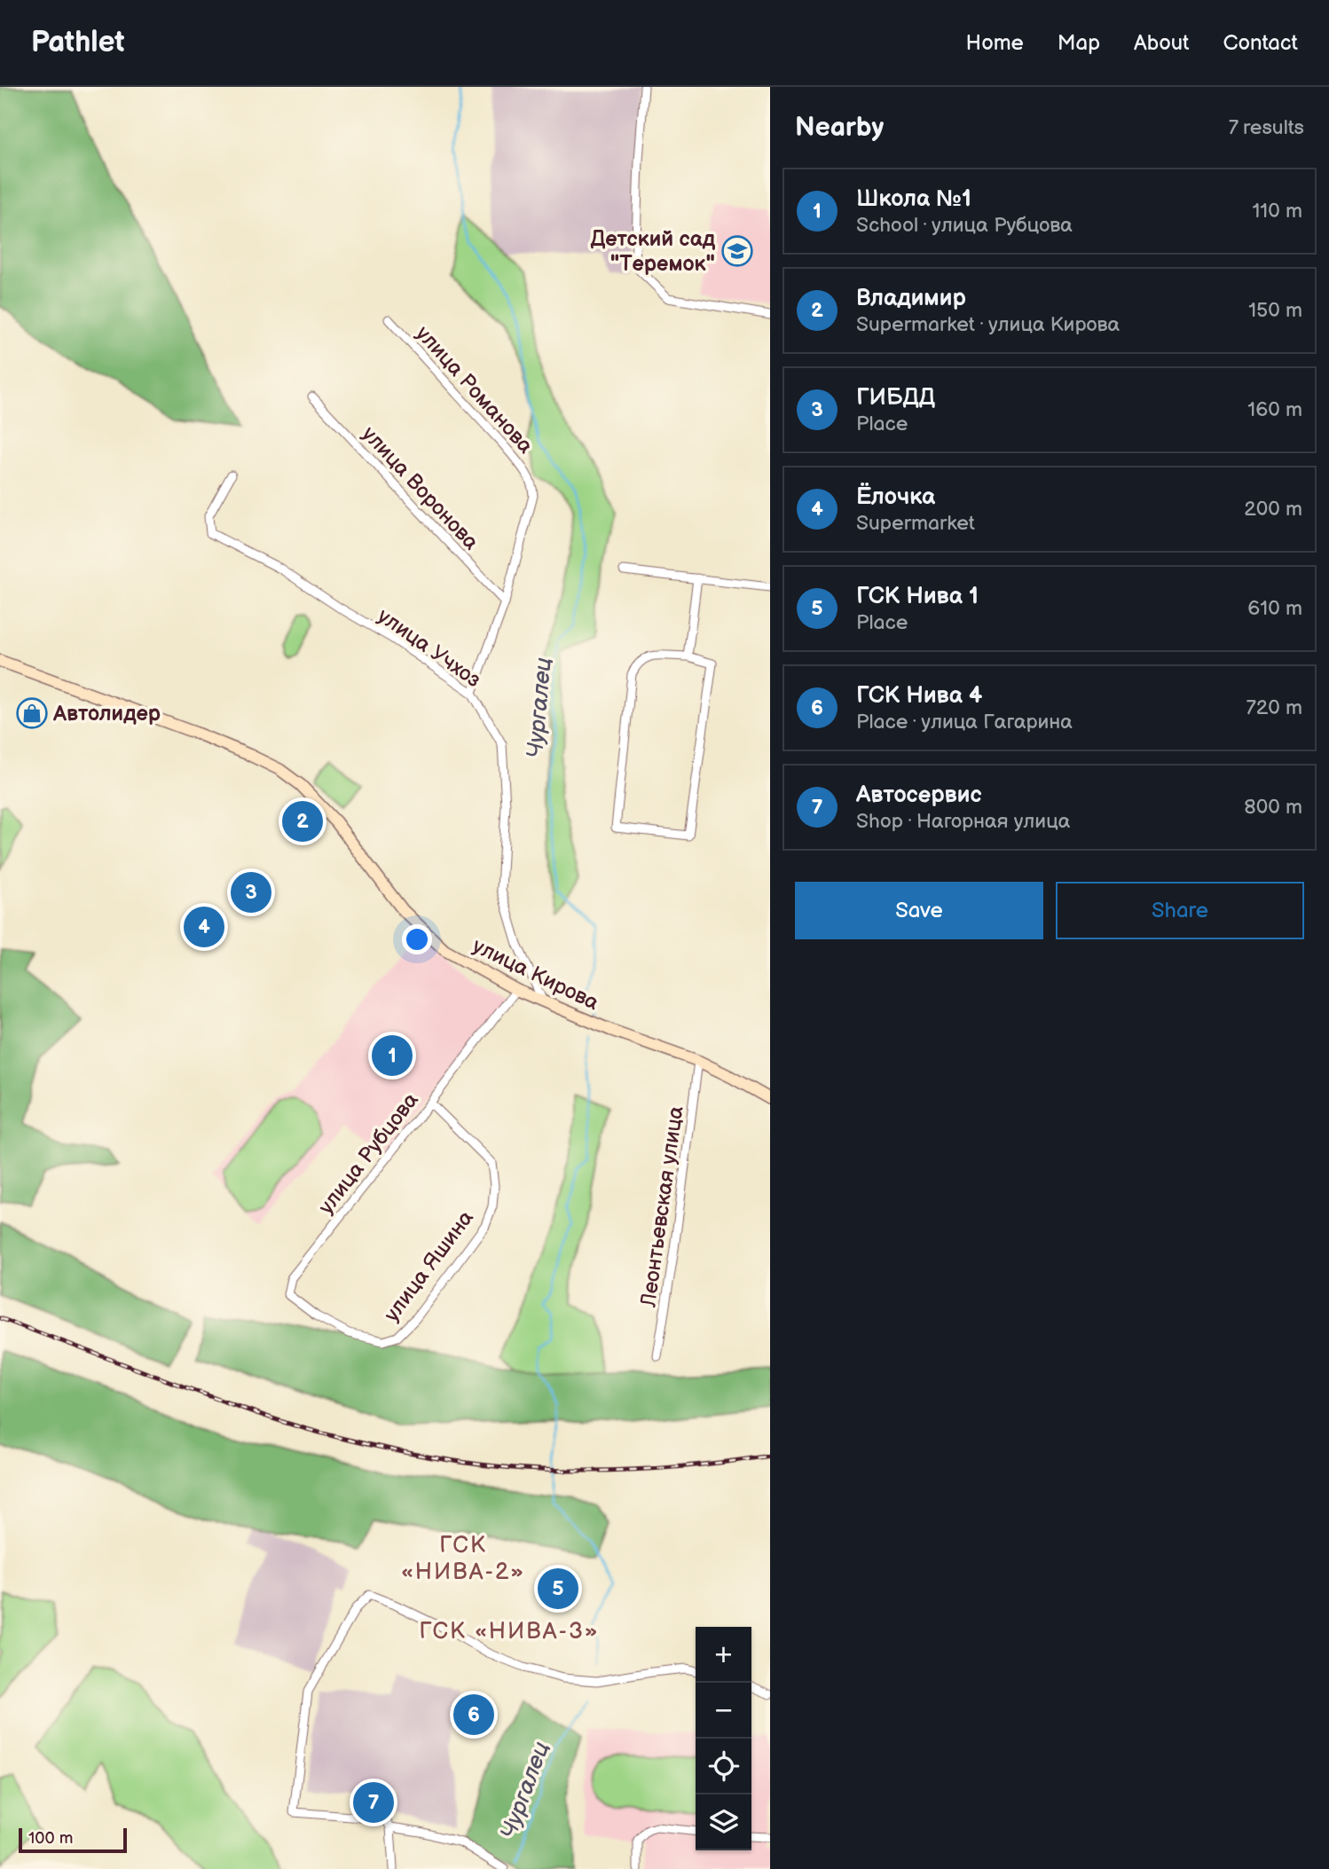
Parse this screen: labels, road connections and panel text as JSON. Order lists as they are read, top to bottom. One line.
{"streets":{"main road":["улица Кирова"],"street":["улица Романова","улица Воронова","улица Учхоз","улица Рубцова","Леонтьевская улица","улица Яшина"]},"crossings":[["улица Романова","улица Воронова"],["улица Учхоз","улица Кирова"],["улица Кирова","улица Рубцова"],["улица Кирова","Леонтьевская улица"],["улица Рубцова","улица Яшина"]],"districts":["ГСК «НИВА-2»","ГСК «НИВА-3»"],"water":["Чургалец"],"places":{"school or university":["Детский сад \"Теремок\""],"shop":["Автолидер"]},"scale_bar":"100 m","page":{"header":"Pathlet","nav":["Home","Map","About","Contact"],"heading":["Nearby","7 results"],"list":[{"mark":"1","name":"Школа №1","note":"School · улица Рубцова","value":"110 m"},{"mark":"2","name":"Владимир","note":"Supermarket · улица Кирова","value":"150 m"},{"mark":"3","name":"ГИБДД","note":"Place","value":"160 m"},{"mark":"4","name":"Ёлочка","note":"Supermarket","value":"200 m"},{"mark":"5","name":"ГСК Нива 1","note":"Place","value":"610 m"},{"mark":"6","name":"ГСК Нива 4","note":"Place · улица Гагарина","value":"720 m"},{"mark":"7","name":"Автосервис","note":"Shop · Нагорная улица","value":"800 m"}],"pins":["2","3","4","1","5","6","7"],"buttons":["Save","Share"],"map_buttons":["+","−"],"scale":"100 m"}}
